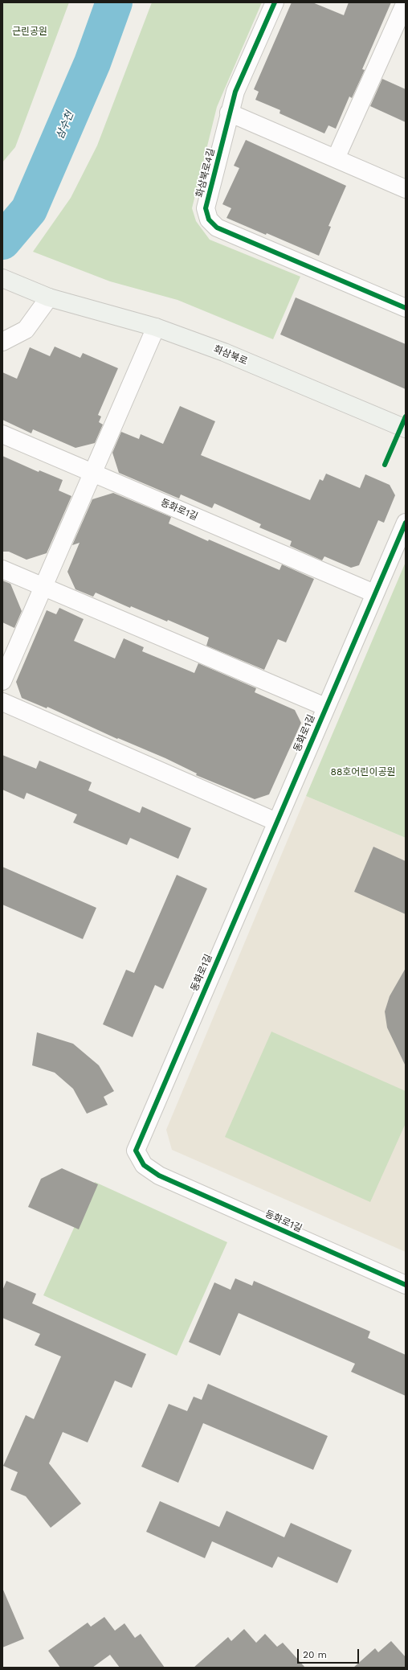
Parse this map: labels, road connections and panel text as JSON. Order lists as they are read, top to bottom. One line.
{"streets":{"street":["화삼북로4길","화삼북로","동화로1길"]},"water":["삼수천"],"parks":["근린공원","88호어린이공원"],"scale_bar":"20 m"}
